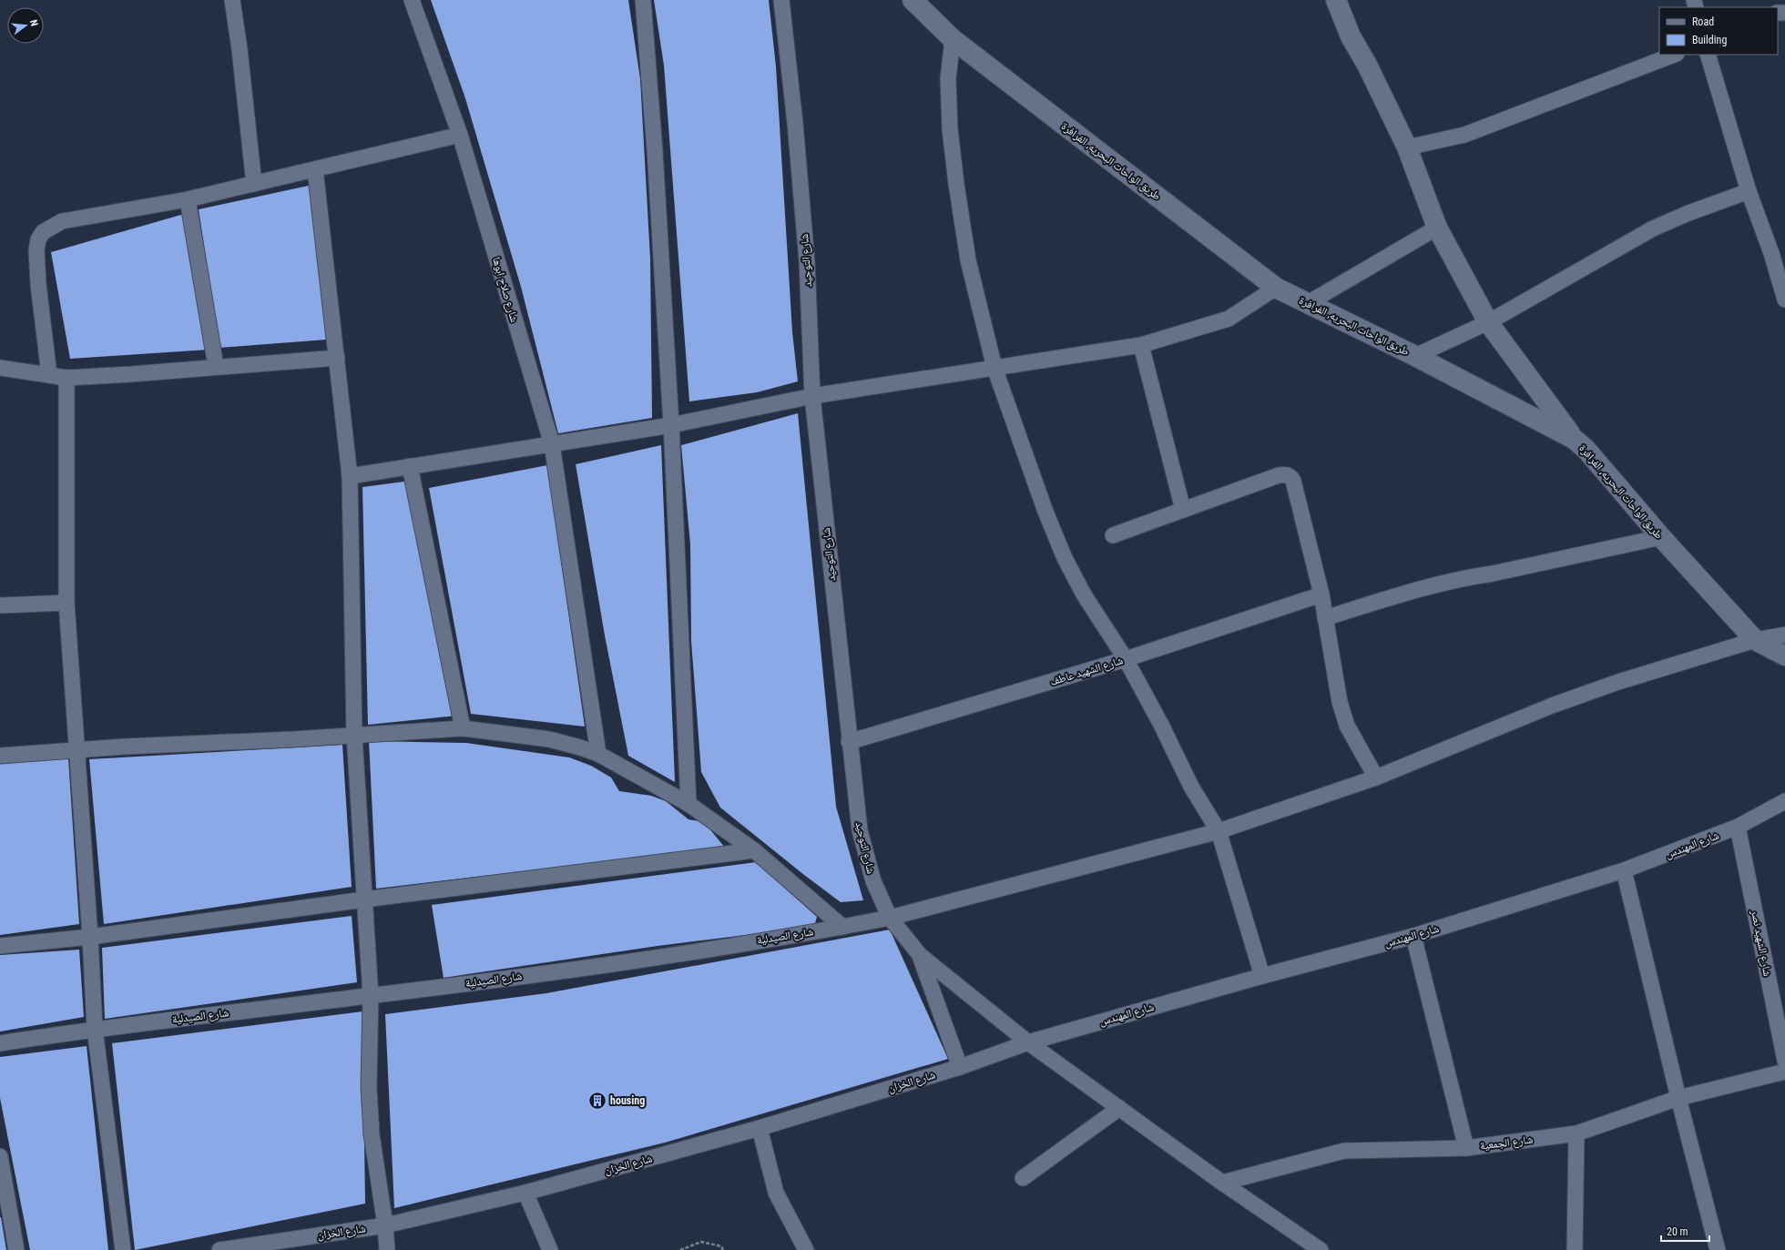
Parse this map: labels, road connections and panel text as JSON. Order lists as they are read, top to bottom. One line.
{"streets":{"main road":["طريق الواحات البحريه, الفرافرة"],"street":["شارع التوحيد","شارع صلاح ابوها","شارع الشهيد عاطف","شارع المهندس","شارع الصيدلية","شارع الشهيد نصر","شارع الخزان","شارع الجمعية"]},"crossings":[["طريق الواحات البحريه, الفرافرة","شارع الصيدلية"],["شارع التوحيد","شارع الشهيد عاطف"],["شارع التوحيد","شارع المهندس"],["شارع التوحيد","شارع الصيدلية"],["شارع التوحيد","شارع الخزان"],["شارع التوحيد","شارع الجمعية"],["شارع المهندس","شارع الشهيد نصر"],["شارع المهندس","شارع الخزان"]],"places":{"building":["housing"]},"legend":["Road","Building"],"scale_bar":"20 m","north":"right"}
